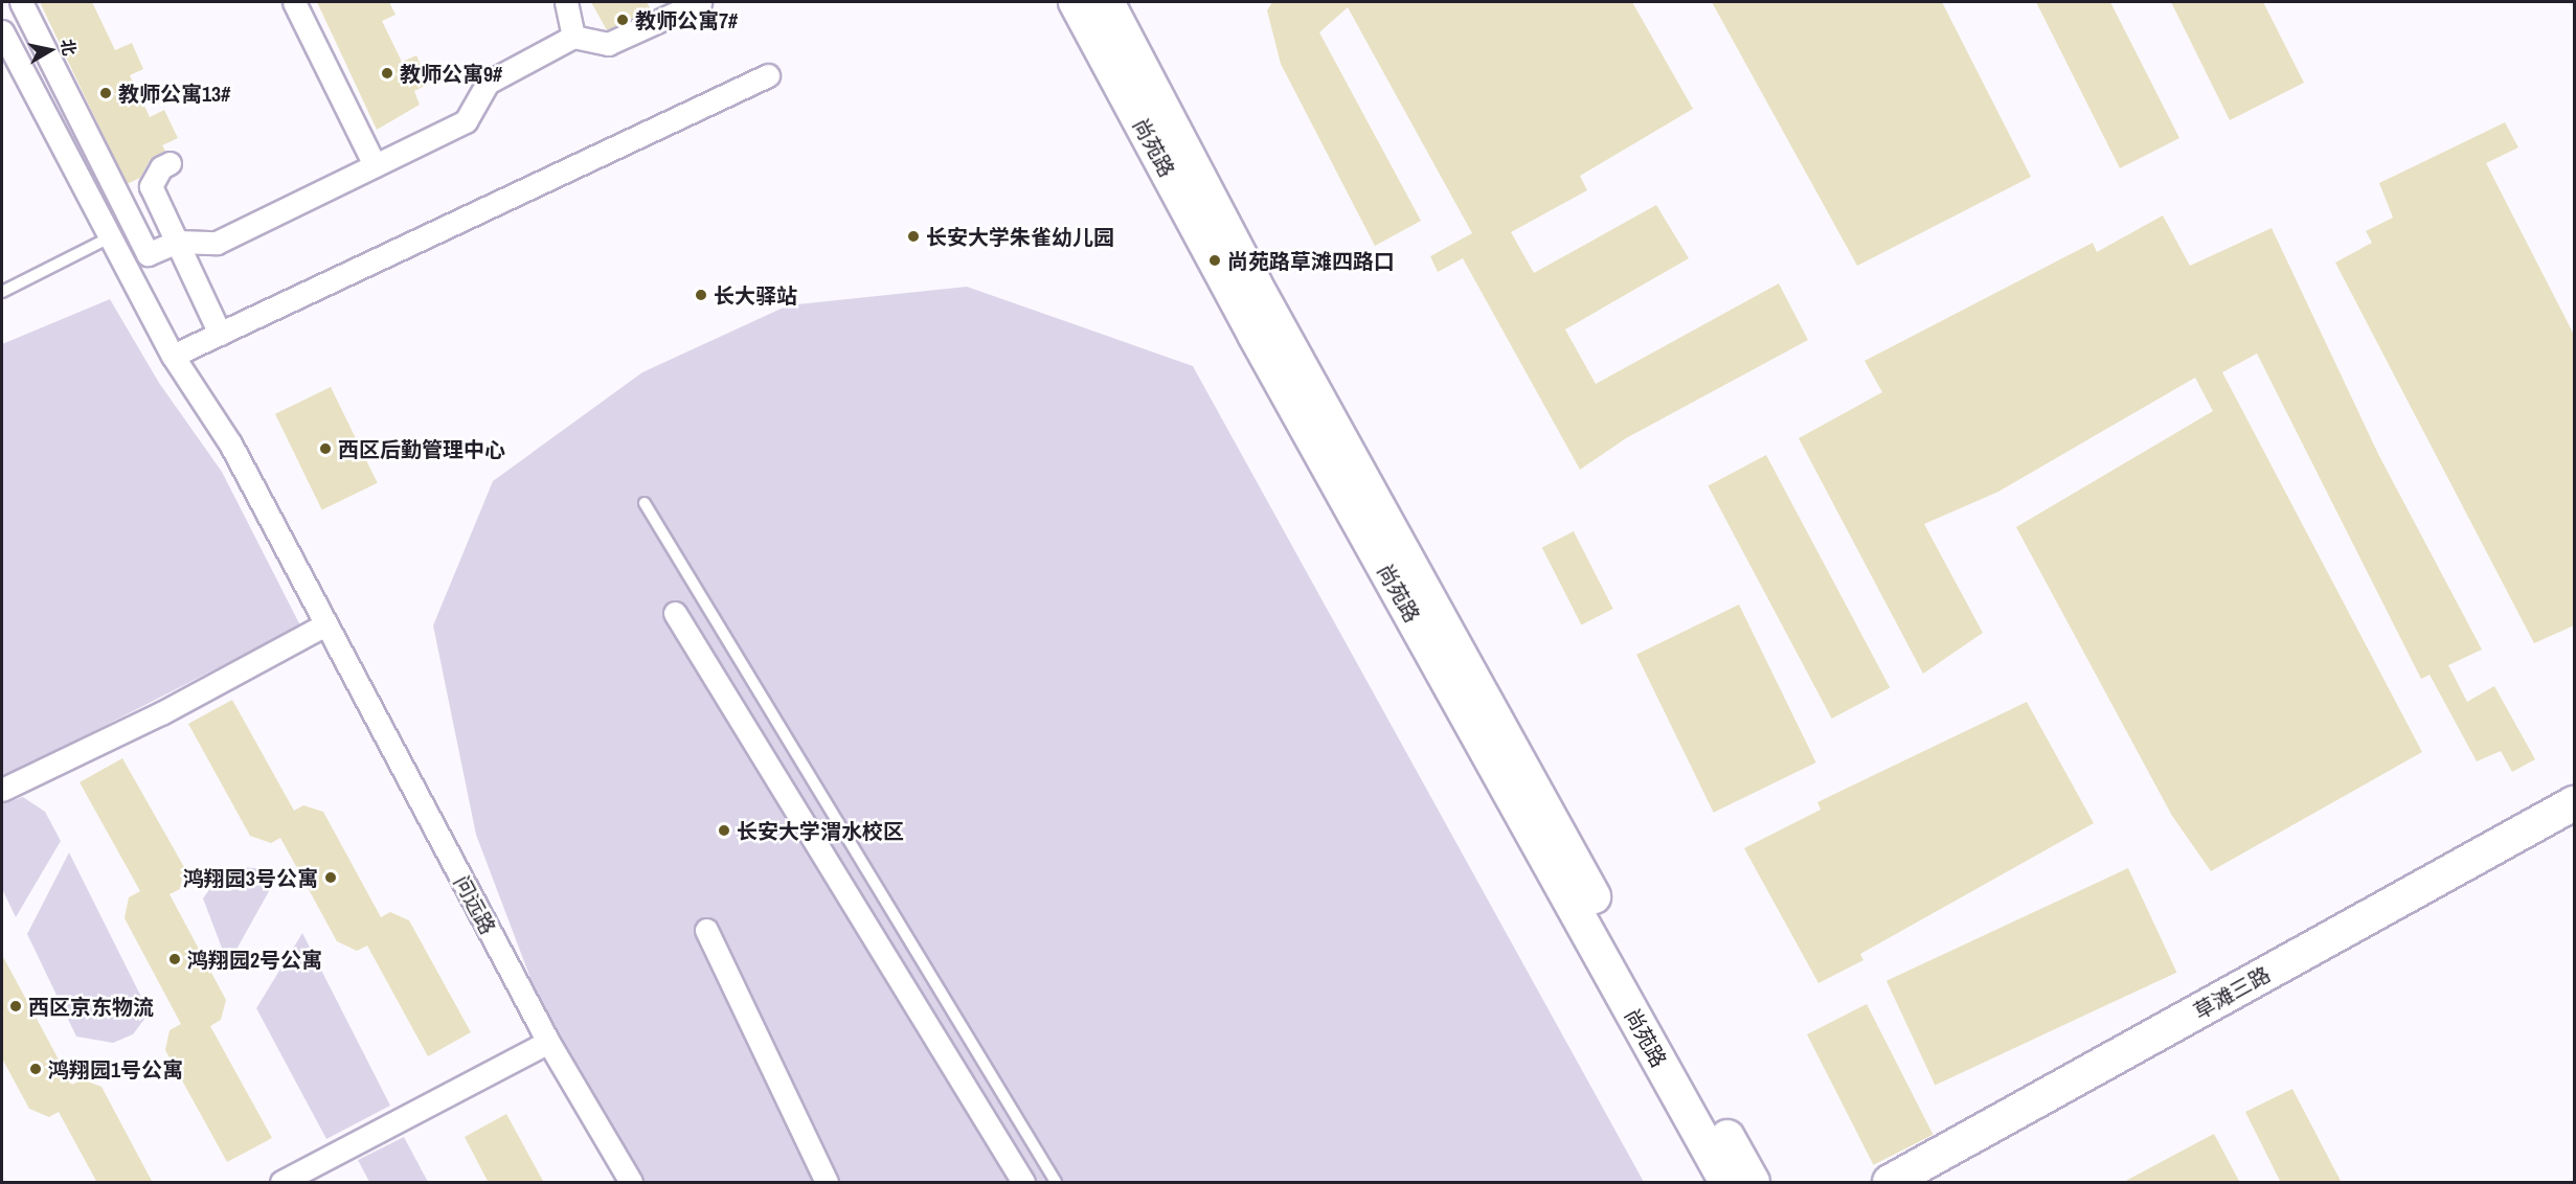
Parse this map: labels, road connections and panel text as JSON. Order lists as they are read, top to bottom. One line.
{"streets":{"main road":["尚苑路","草滩三路"],"street":["问远路"]},"places":["教师公寓7#","教师公寓9#","教师公寓13#","长安大学朱雀幼儿园","尚苑路草滩四路口","长大驿站","西区后勤管理中心","长安大学渭水校区","鸿翔园3号公寓","鸿翔园2号公寓","西区京东物流","鸿翔园1号公寓"],"north":"right"}
